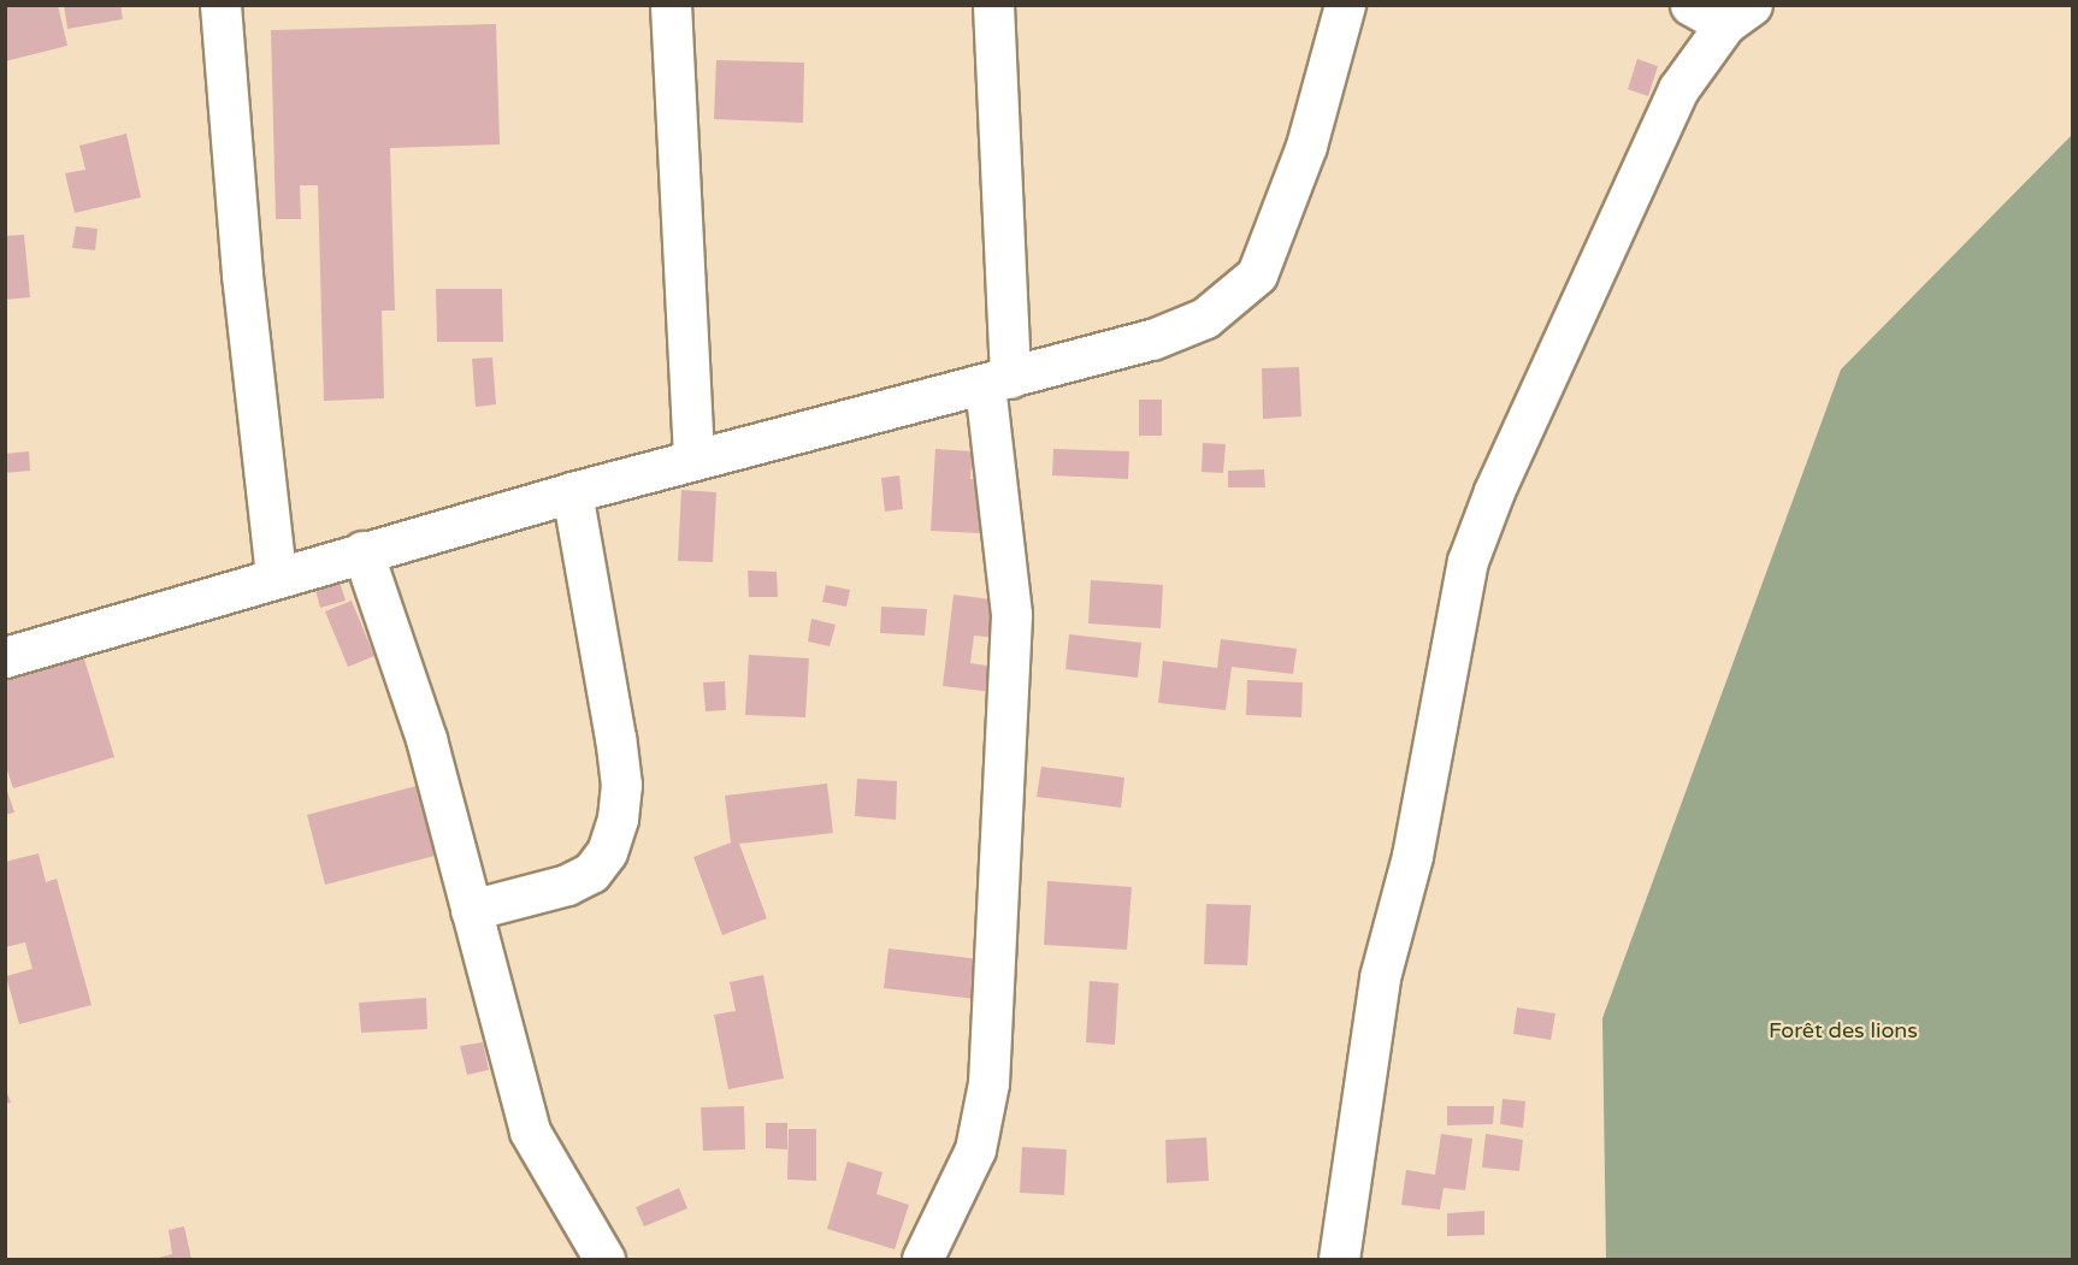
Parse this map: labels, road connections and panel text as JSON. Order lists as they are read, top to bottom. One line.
{"parks":["Forêt des lions"]}
